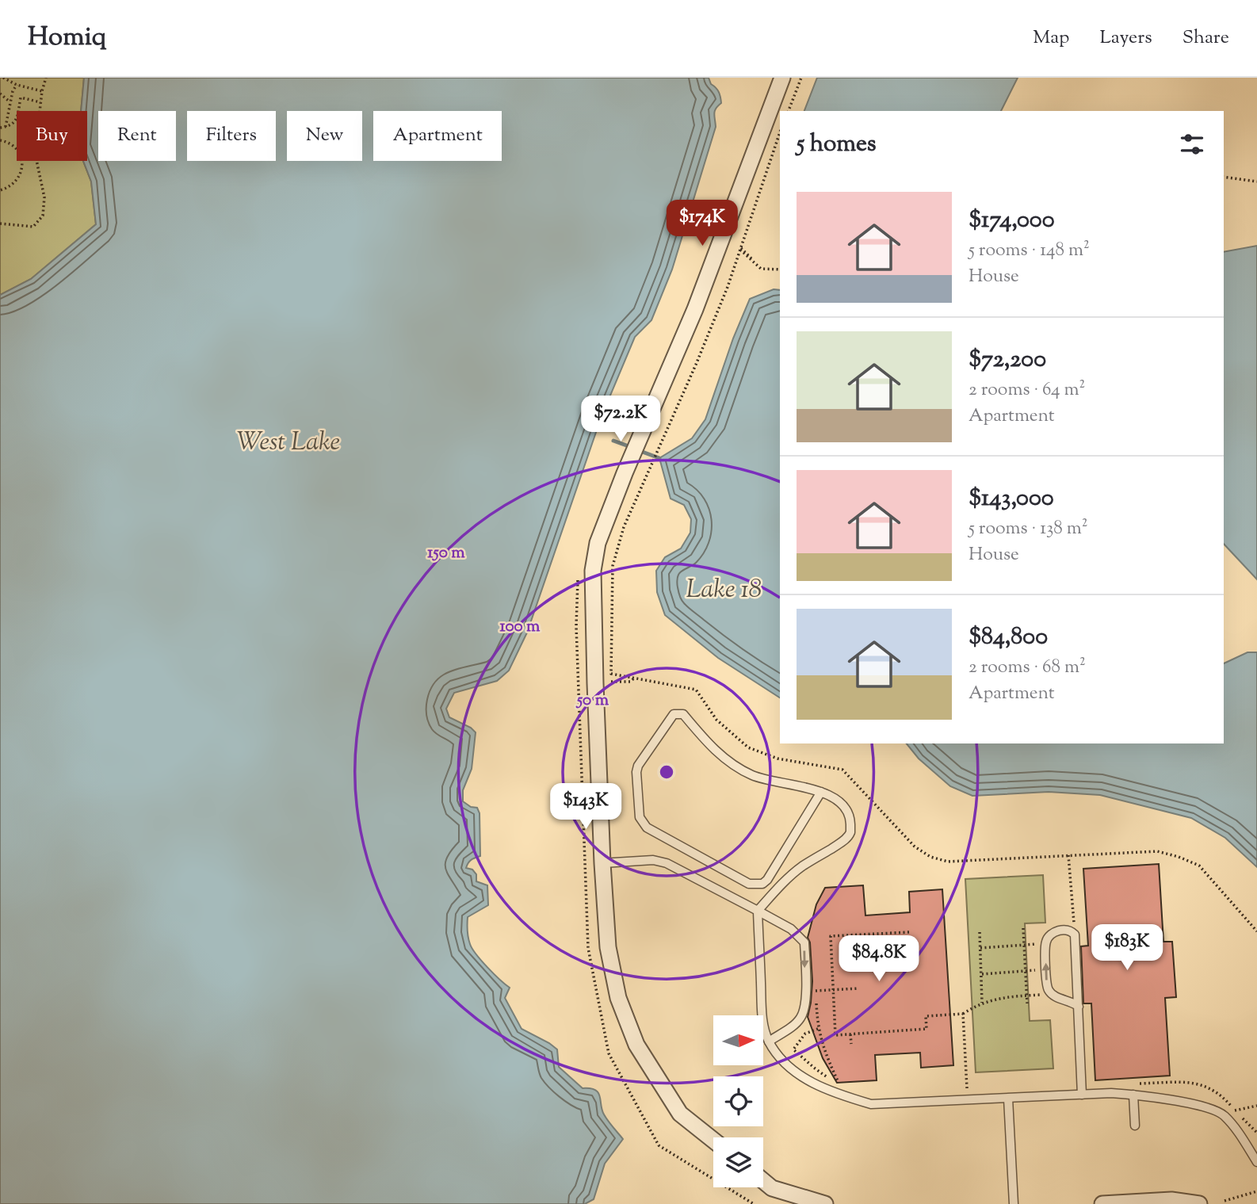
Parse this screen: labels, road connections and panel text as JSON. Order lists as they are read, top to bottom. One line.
{"water":["West Lake","Lake 18"],"north":"right","page":{"header":"Homiq","nav":["Map","Layers","Share"],"chip":["Buy","Rent","Filters","New","Apartment"],"heading":"5 homes","list":[{"name":"$174,000","note":"5 rooms · 148 m² · House"},{"name":"$72,200","note":"2 rooms · 64 m² · Apartment"},{"name":"$143,000","note":"5 rooms · 138 m² · House"},{"name":"$84,800","note":"2 rooms · 68 m² · Apartment"}],"price":["$174K","$72.2K","$143K","$183K","$84.8K"]},"rings":["150 m","100 m","50 m"]}
